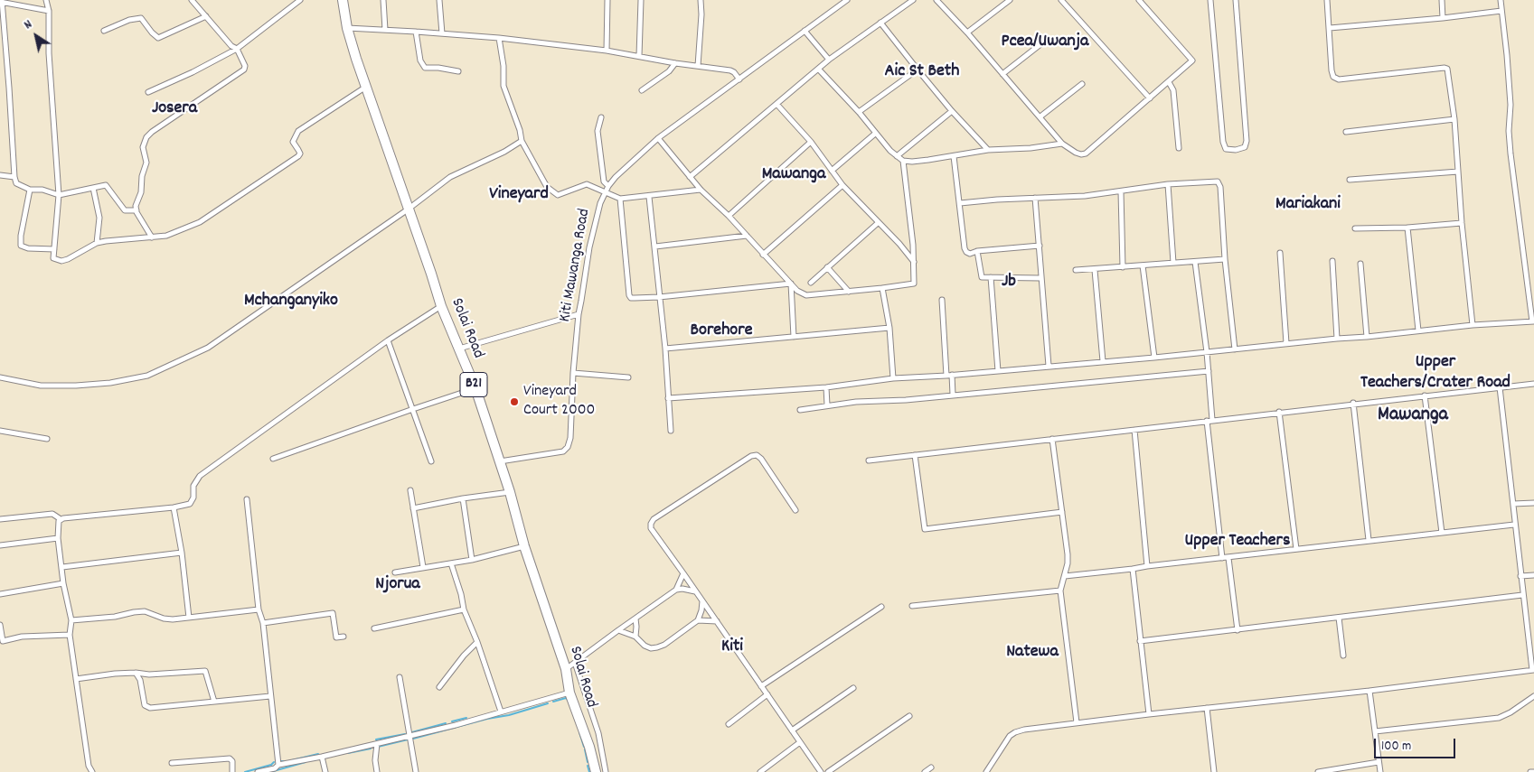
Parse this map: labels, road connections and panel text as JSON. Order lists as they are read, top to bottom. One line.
{"streets":{"highway":["Solai Road","B21"],"street":["Kiti Mawanga Road"]},"crossings":[["Kiti Mawanga Road","Solai Road"]],"districts":["Pcea/Uwanja","Aic St Beth","Josera","Mawanga","Vineyard","Mariakani","Jb","Mchanganyiko","Borehore","Upper Teachers/Crater Road","Mawanga","Upper Teachers","Njorua","Kiti","Natewa"],"places":["Vineyard Court 2000"],"scale_bar":"100 m","north":"top left"}
